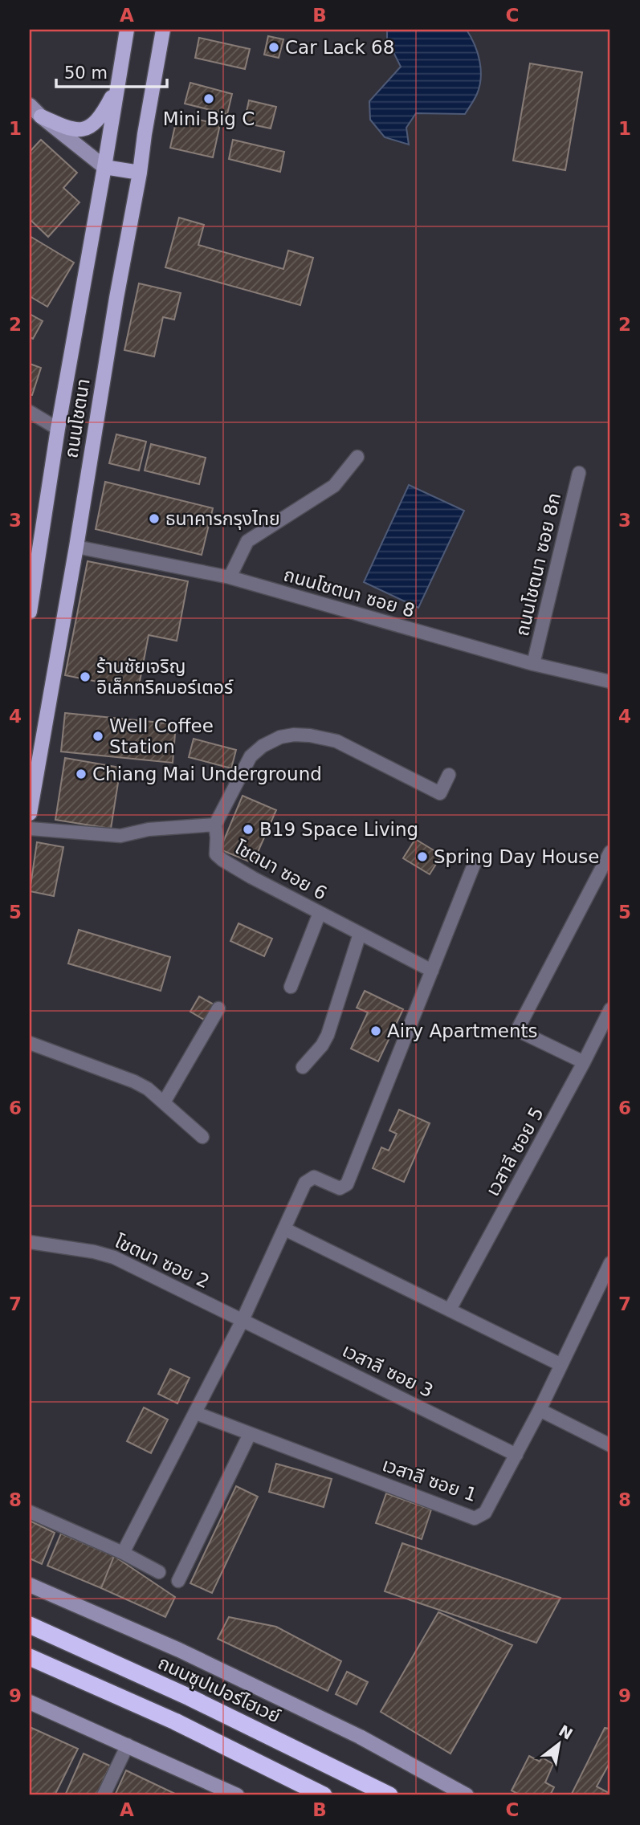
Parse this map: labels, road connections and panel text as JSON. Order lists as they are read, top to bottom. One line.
{"streets":{"highway":["ถนนซุปเปอร์ไฮเวย์"],"main road":["ถนนโชตนา"],"street":["ถนนโชตนา ซอย 8ก","ถนนโชตนา ซอย 8","โชตนา ซอย 6","เวสาลี ซอย 5","โชตนา ซอย 2","เวสาลี ซอย 3","เวสาลี ซอย 1"]},"crossings":[["ถนนโชตนา","ถนนโชตนา ซอย 8"],["ถนนโชตนา ซอย 8ก","ถนนโชตนา ซอย 8"],["โชตนา ซอย 2","เวสาลี ซอย 3"],["เวสาลี ซอย 3","เวสาลี ซอย 1"]],"places":["Car Lack 68","Mini Big C","ธนาคารกรุงไทย","ร้านชัยเจริญ อิเล็กทริคมอร์เตอร์","Well Coffee Station","Chiang Mai Underground","B19 Space Living","Spring Day House","Airy Apartments"],"scale_bar":"50 m","north":"top right","grid":{"columns":["A","B","C"],"rows":["1","2","3","4","5","6","7","8","9"]}}
